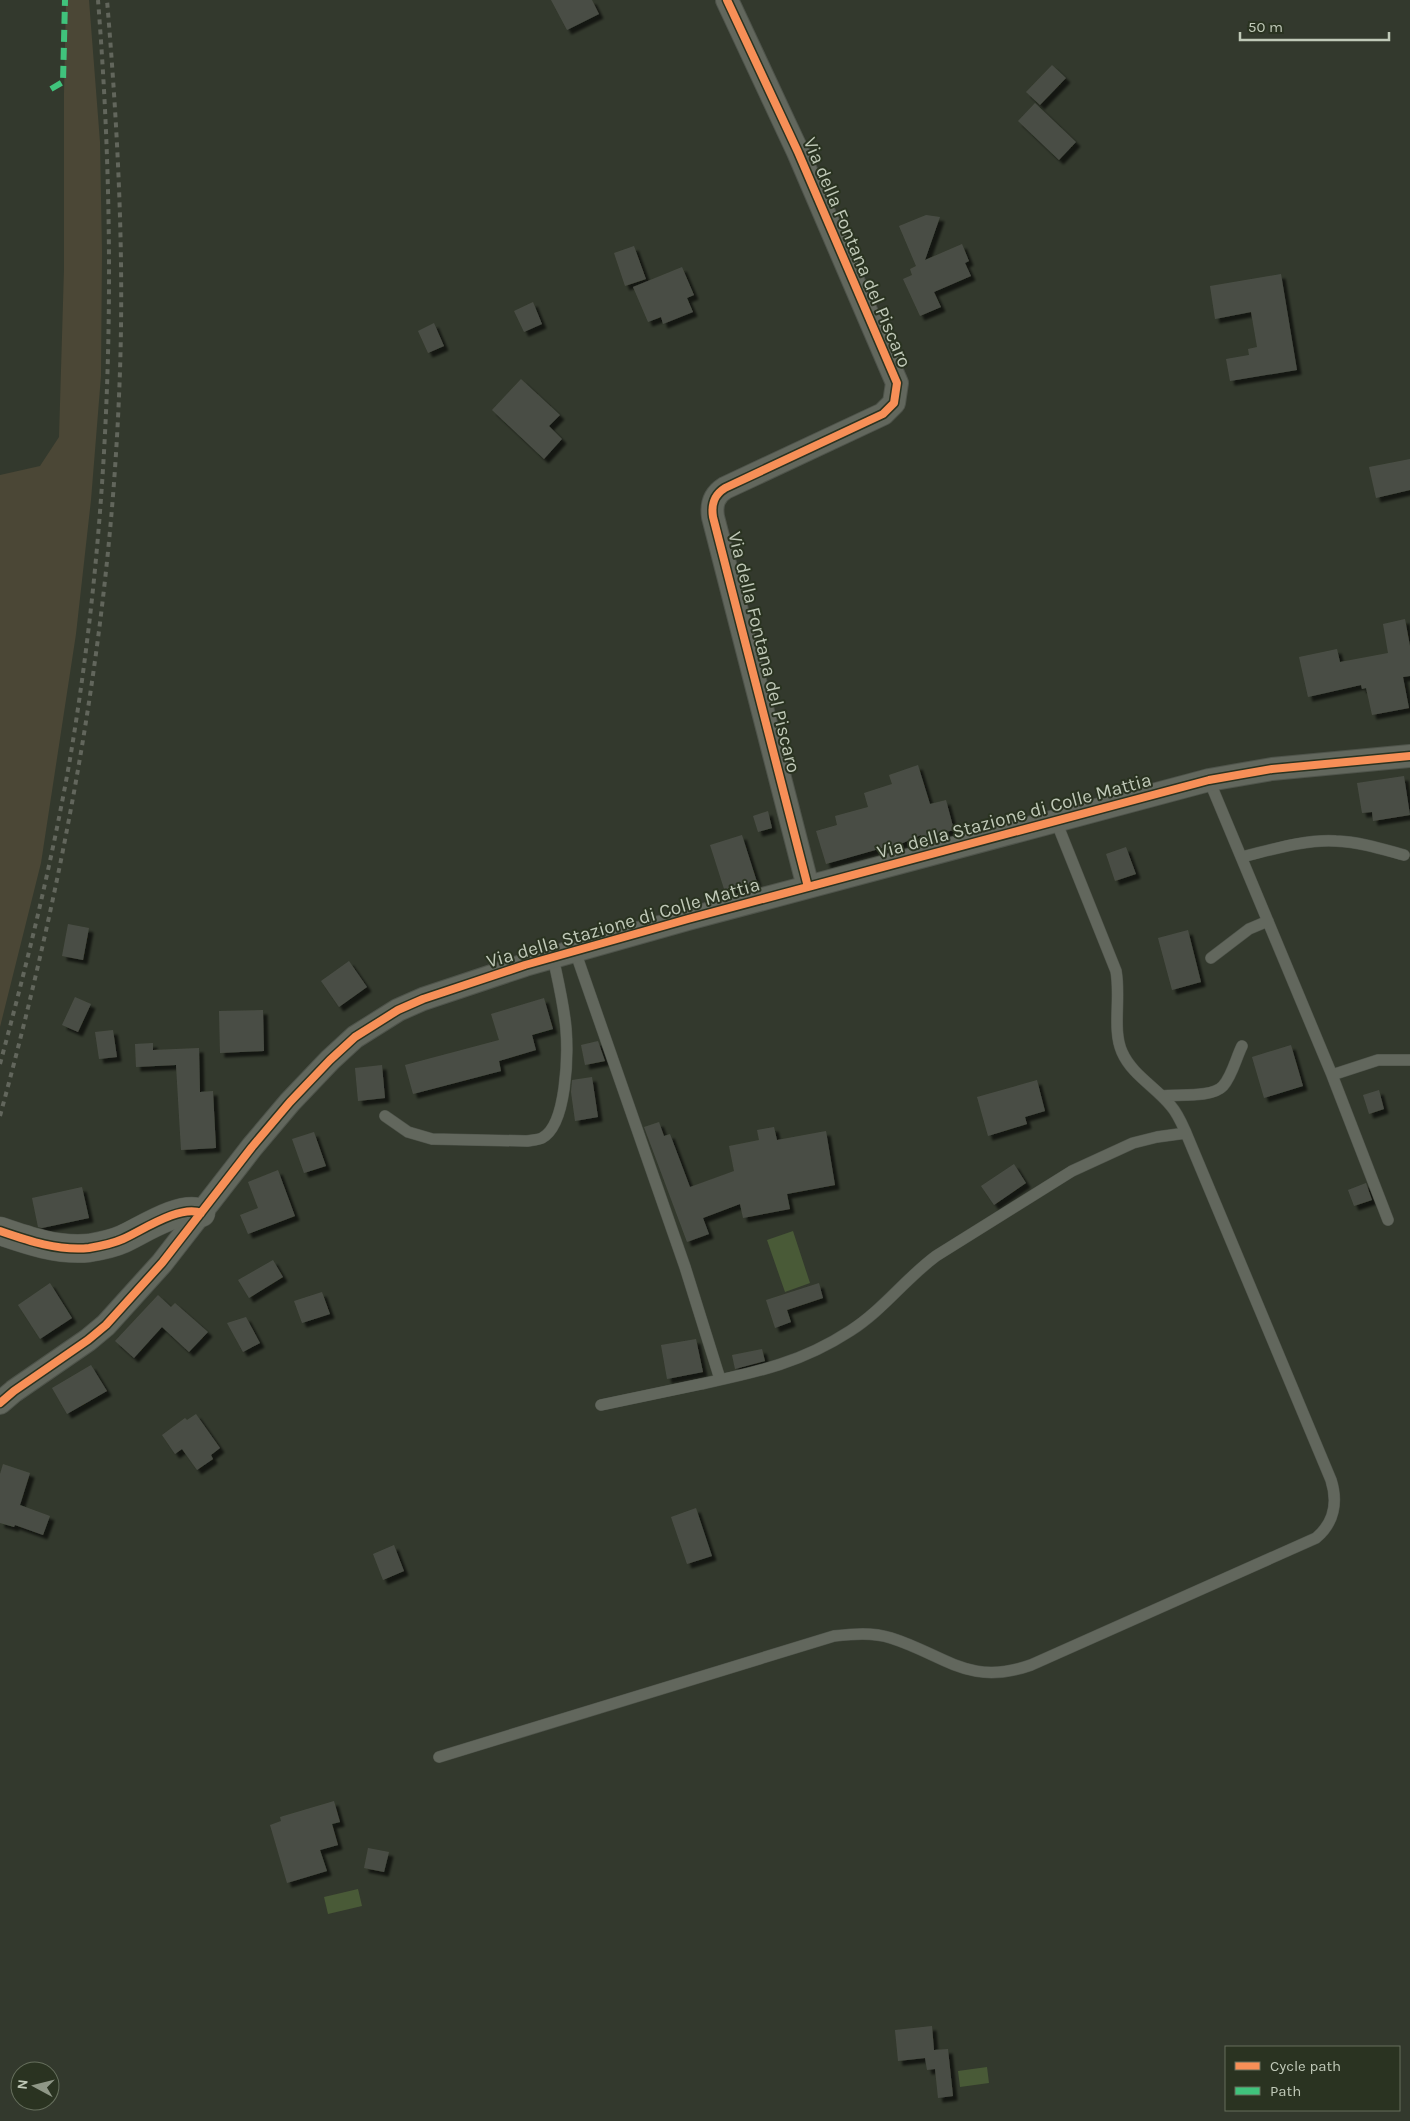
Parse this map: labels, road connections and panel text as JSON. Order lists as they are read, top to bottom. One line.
{"streets":{"street":["Via della Fontana del Piscaro","Via della Stazione di Colle Mattia"]},"crossings":[["Via della Fontana del Piscaro","Via della Stazione di Colle Mattia"]],"legend":["Cycle path","Path"],"scale_bar":"50 m","north":"left"}
